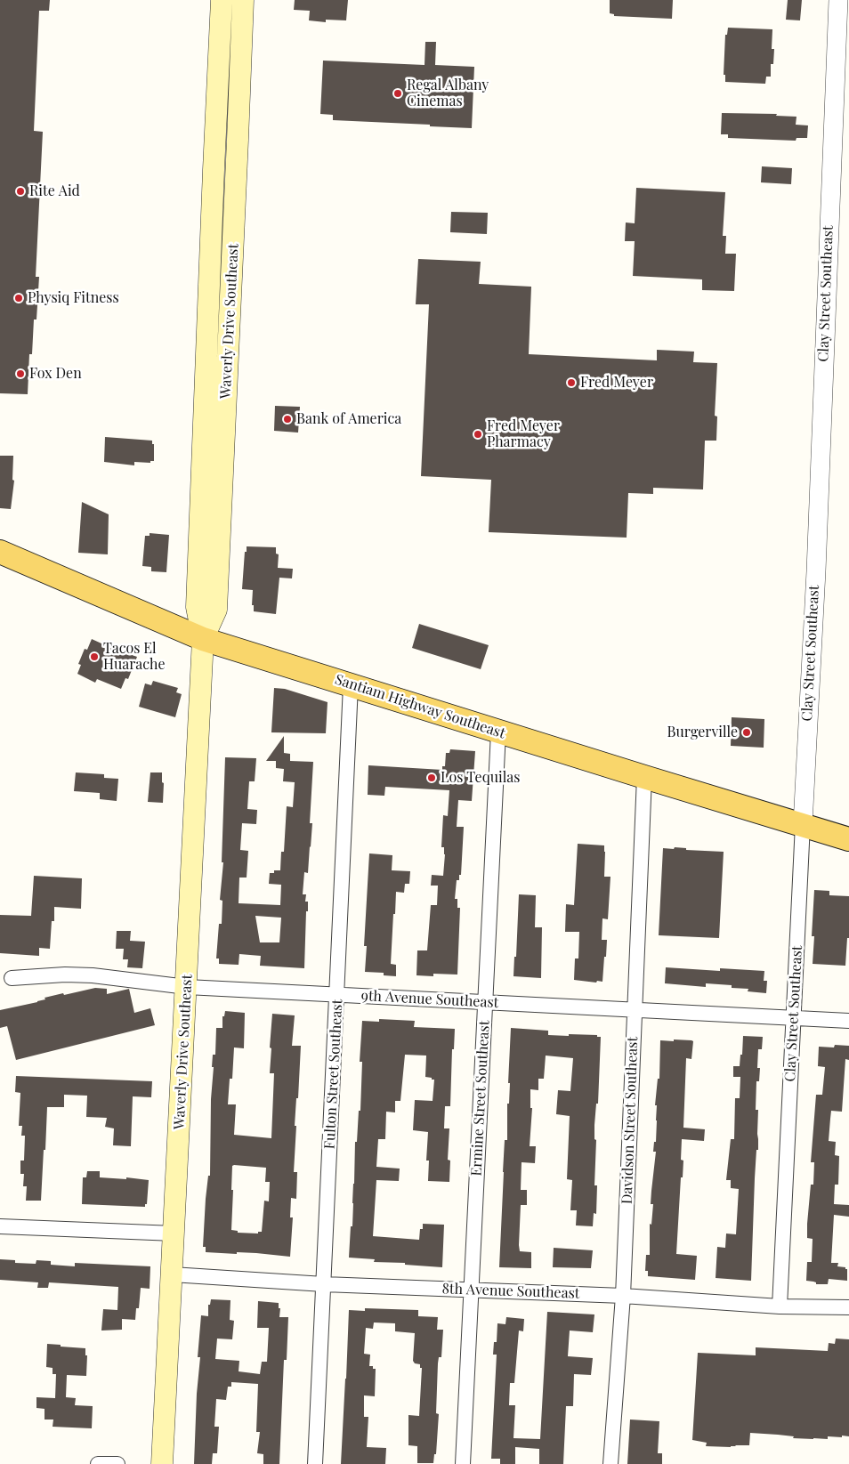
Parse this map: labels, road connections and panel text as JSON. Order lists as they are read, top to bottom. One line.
{"streets":{"main road":["Waverly Drive Southeast","Santiam Highway Southeast"],"street":["Clay Street Southeast","9th Avenue Southeast","Fulton Street Southeast","Ermine Street Southeast","Davidson Street Southeast","8th Avenue Southeast"]},"crossings":[["Clay Street Southeast","Santiam Highway Southeast"],["Clay Street Southeast","9th Avenue Southeast"],["Clay Street Southeast","8th Avenue Southeast"],["Waverly Drive Southeast","Santiam Highway Southeast"],["Waverly Drive Southeast","9th Avenue Southeast"],["Waverly Drive Southeast","8th Avenue Southeast"],["Santiam Highway Southeast","Fulton Street Southeast"],["Santiam Highway Southeast","Ermine Street Southeast"],["Santiam Highway Southeast","Davidson Street Southeast"],["9th Avenue Southeast","Fulton Street Southeast"],["9th Avenue Southeast","Ermine Street Southeast"],["9th Avenue Southeast","Davidson Street Southeast"],["Fulton Street Southeast","8th Avenue Southeast"],["Ermine Street Southeast","8th Avenue Southeast"],["Davidson Street Southeast","8th Avenue Southeast"]],"places":["Regal Albany Cinemas","Rite Aid","Physiq Fitness","Fox Den","Fred Meyer","Bank of America","Fred Meyer Pharmacy","Tacos El Huarache","Burgerville","Los Tequilas"]}
